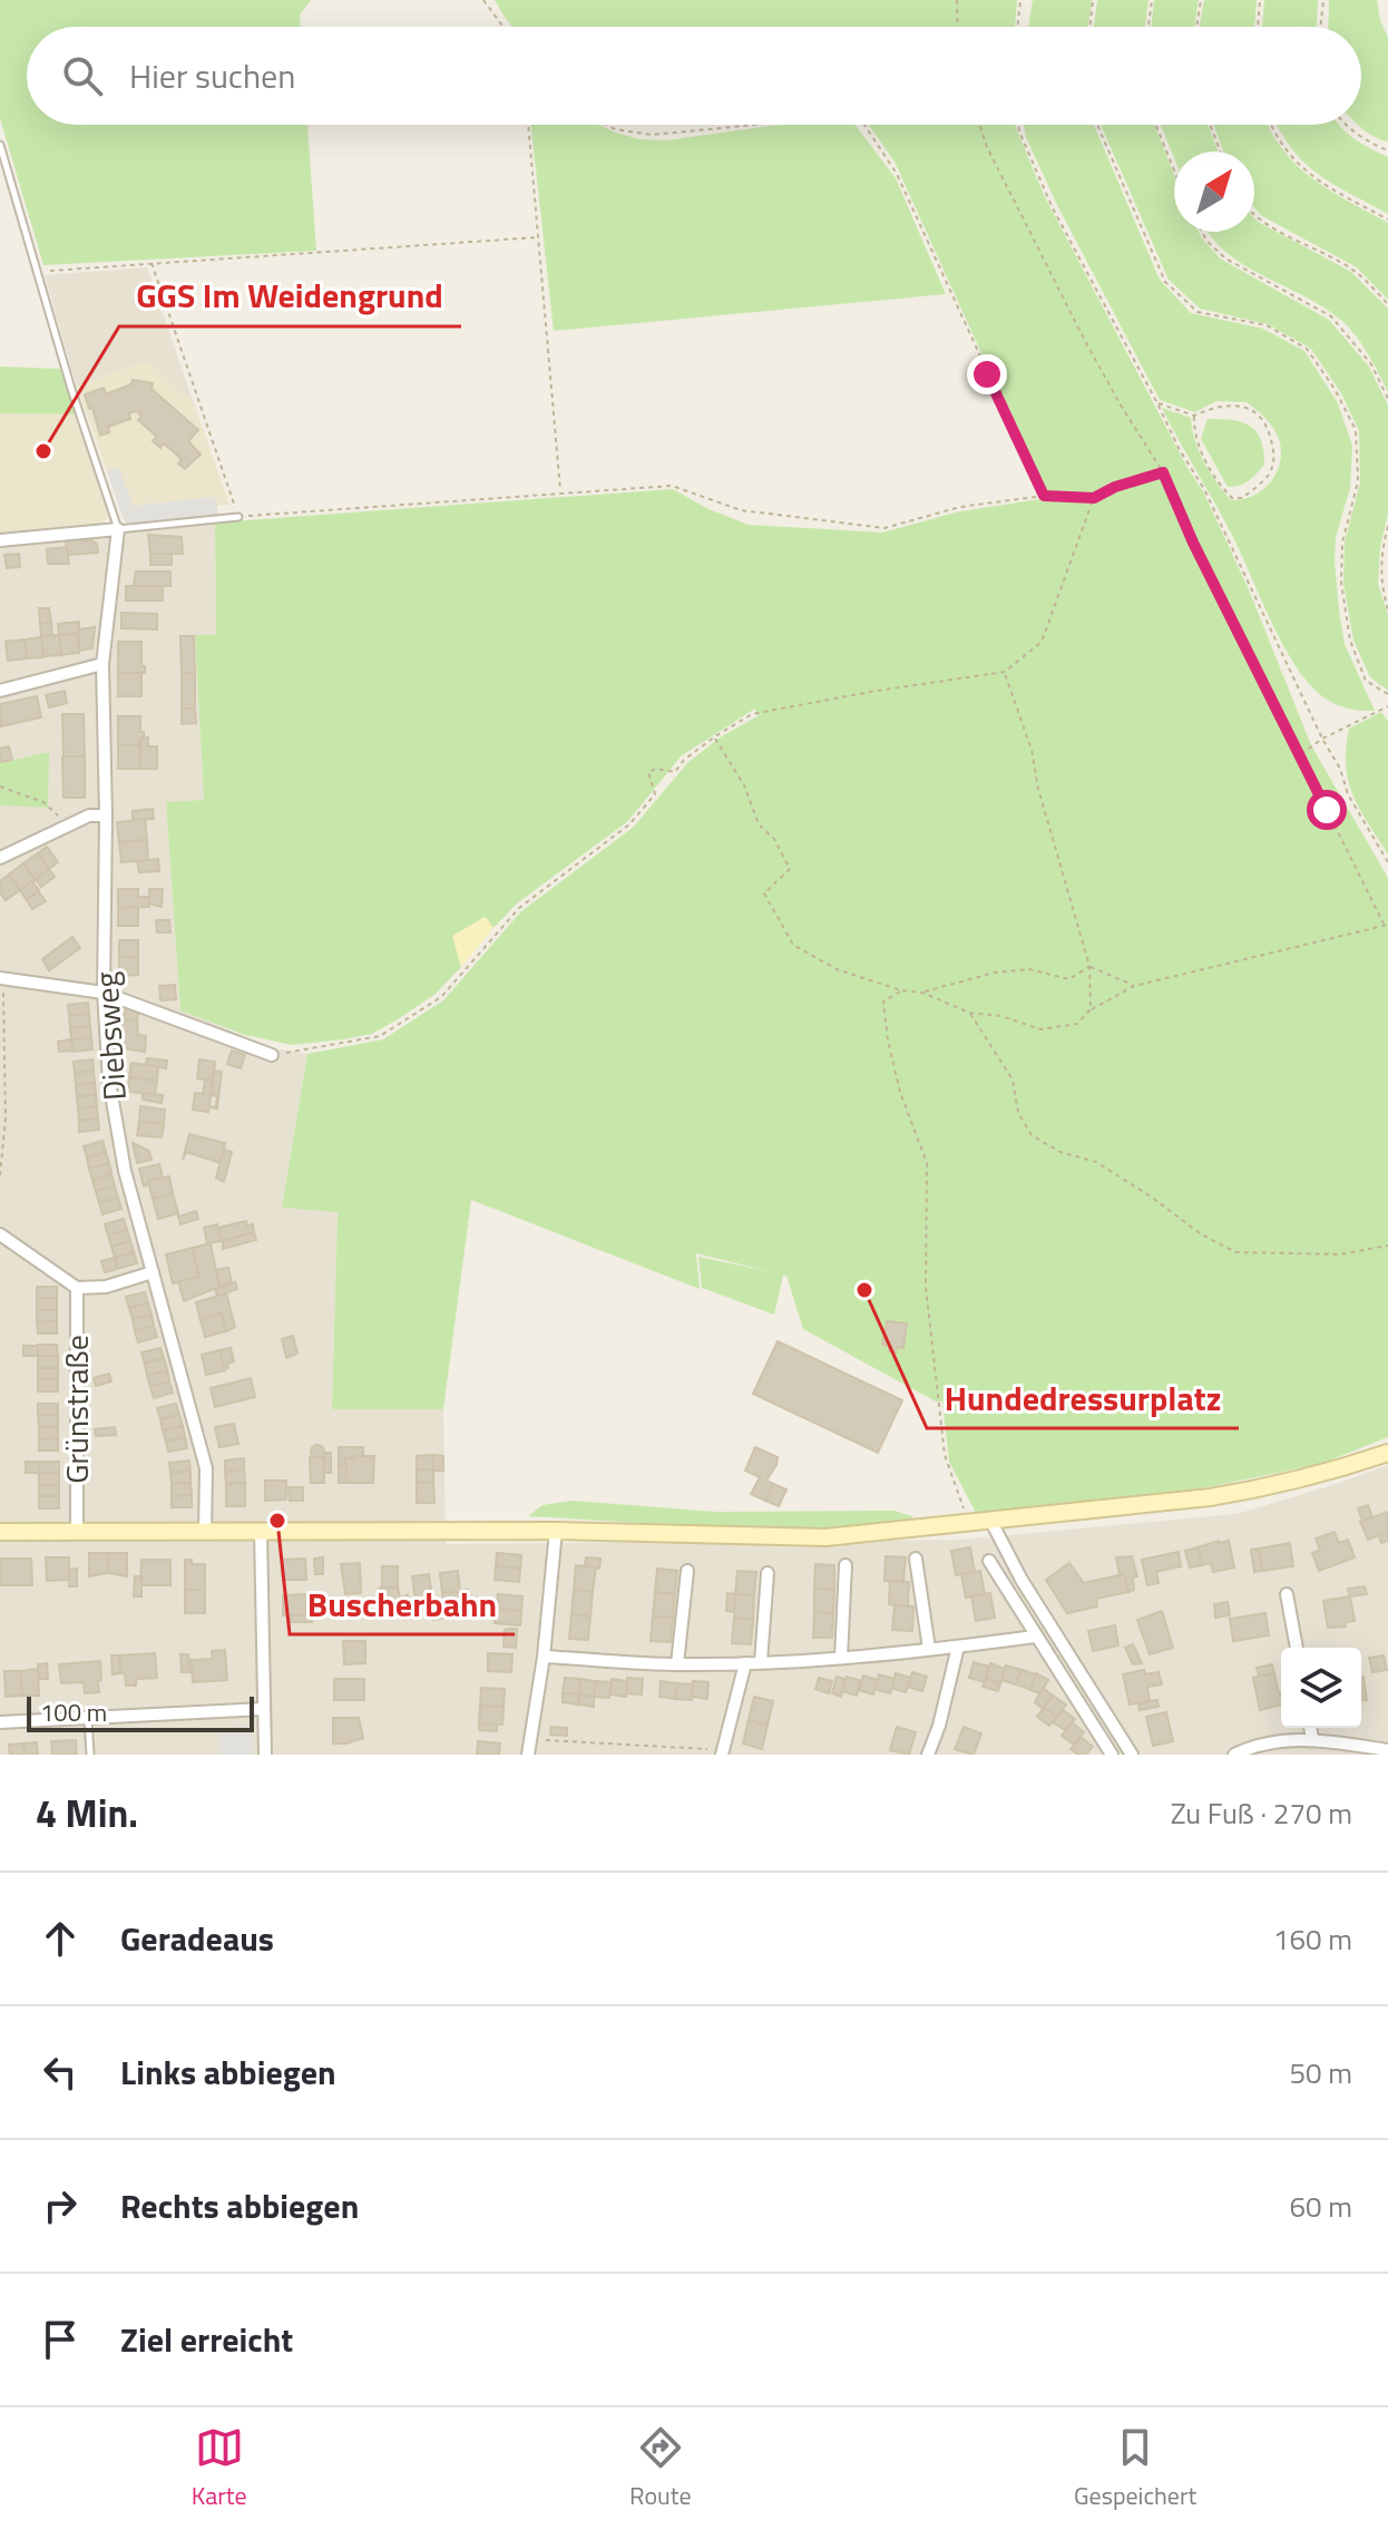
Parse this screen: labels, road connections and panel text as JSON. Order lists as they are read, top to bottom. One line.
{"streets":{"street":["Diebsweg","Grünstraße"]},"places":["GGS Im Weidengrund","Hundedressurplatz","Buscherbahn"],"scale_bar":"100 m","north":"top right","page":{"search":"Hier suchen","scale":"100 m","heading":["4 Min.","Zu Fuß · 270 m"],"list":[["Geradeaus","160 m"],["Links abbiegen","50 m"],["Rechts abbiegen","60 m"],"Ziel erreicht"],"nav":["Karte","Route","Gespeichert"]}}
